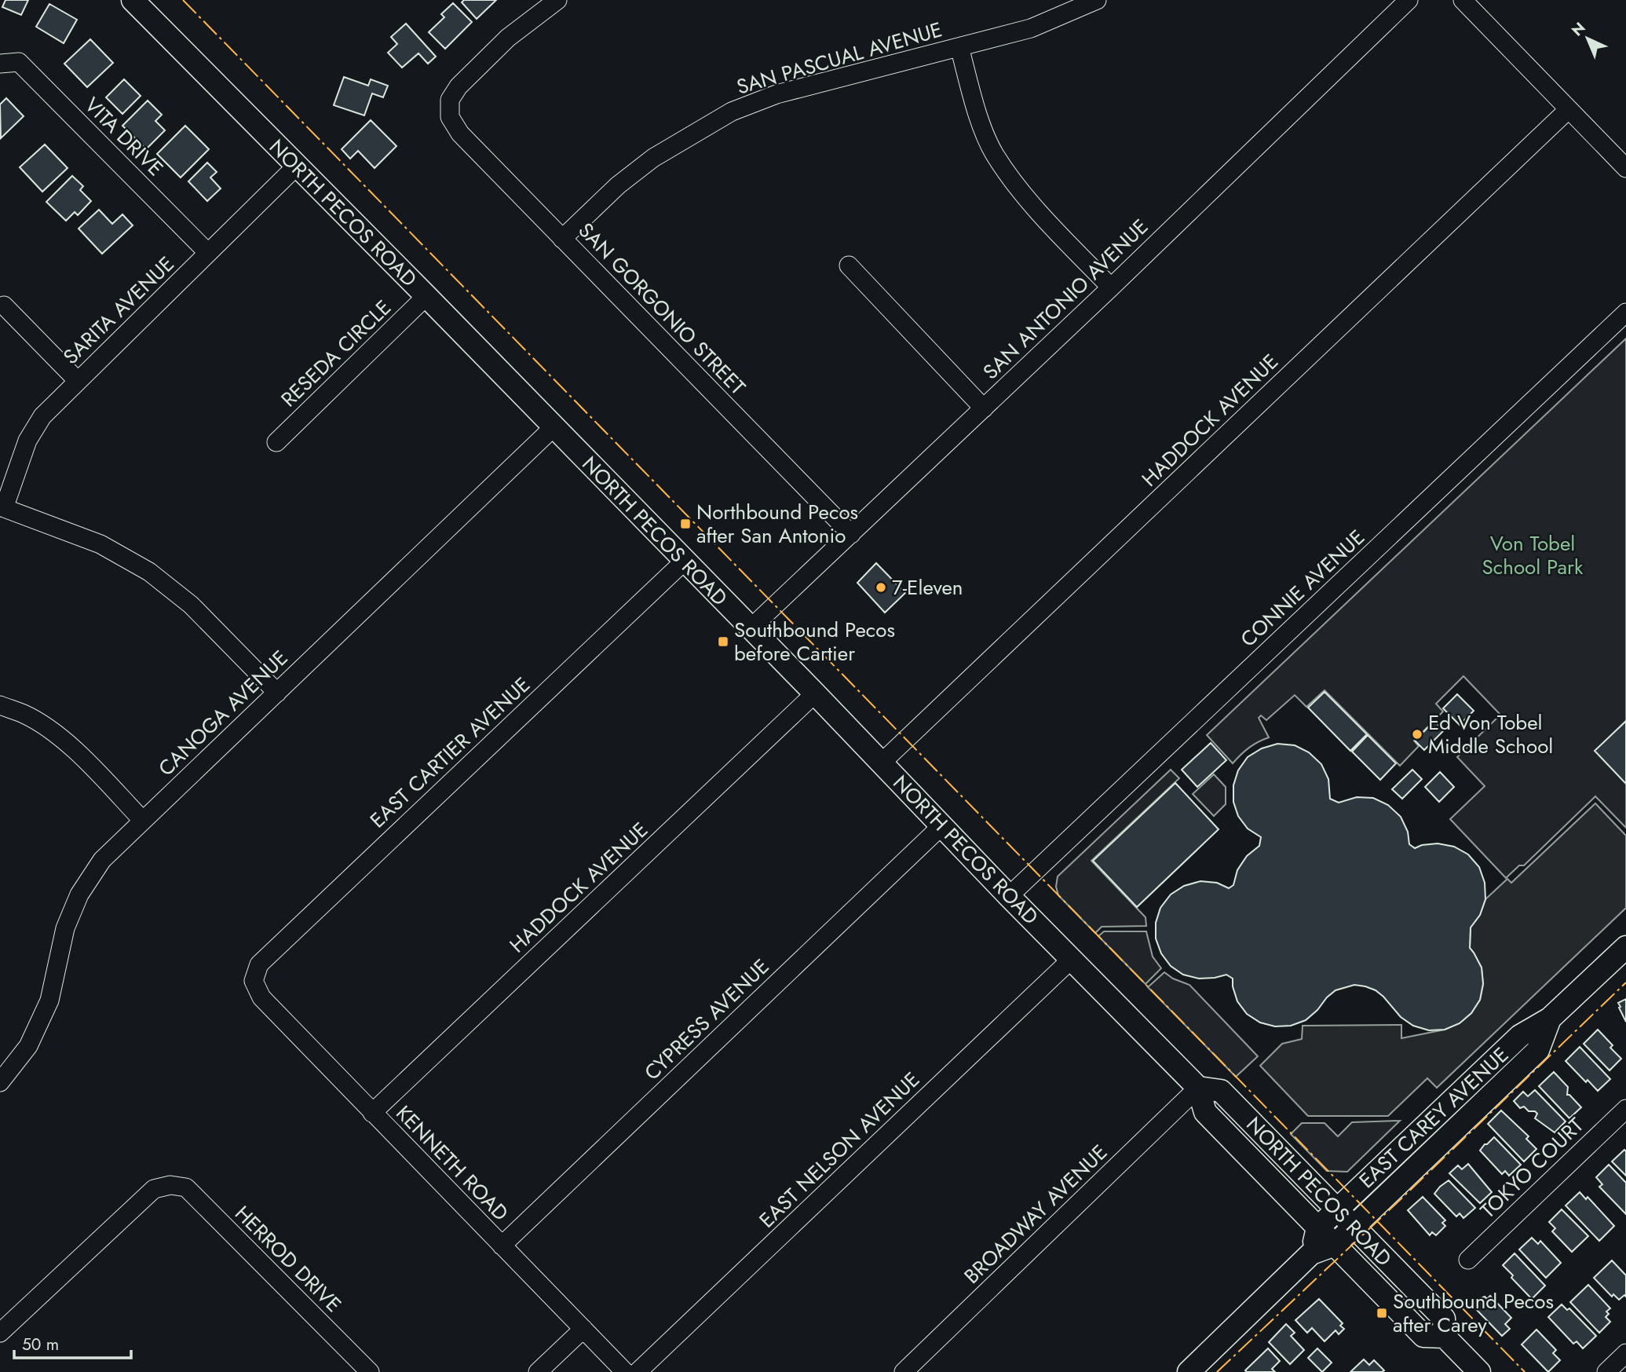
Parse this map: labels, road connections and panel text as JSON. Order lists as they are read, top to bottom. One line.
{"streets":{"main road":["NORTH PECOS ROAD","EAST CAREY AVENUE"],"street":["SAN PASCUAL AVENUE","VITA DRIVE","SAN ANTONIO AVENUE","SAN GORGONIO STREET","SARITA AVENUE","RESEDA CIRCLE","HADDOCK AVENUE","CONNIE AVENUE","CANOGA AVENUE","EAST CARTIER AVENUE","CYPRESS AVENUE","EAST NELSON AVENUE","KENNETH ROAD","TOKYO COURT","BROADWAY AVENUE","HERROD DRIVE"]},"crossings":[["SAN PASCUAL AVENUE","SAN GORGONIO STREET"],["VITA DRIVE","SARITA AVENUE"],["NORTH PECOS ROAD","SAN ANTONIO AVENUE"],["NORTH PECOS ROAD","SARITA AVENUE"],["NORTH PECOS ROAD","RESEDA CIRCLE"],["NORTH PECOS ROAD","HADDOCK AVENUE"],["NORTH PECOS ROAD","CONNIE AVENUE"],["NORTH PECOS ROAD","CANOGA AVENUE"],["NORTH PECOS ROAD","EAST CARTIER AVENUE"],["NORTH PECOS ROAD","CYPRESS AVENUE"],["NORTH PECOS ROAD","EAST CAREY AVENUE"],["NORTH PECOS ROAD","EAST NELSON AVENUE"],["NORTH PECOS ROAD","BROADWAY AVENUE"],["SAN ANTONIO AVENUE","SAN GORGONIO STREET"],["HADDOCK AVENUE","KENNETH ROAD"],["EAST CARTIER AVENUE","KENNETH ROAD"],["CYPRESS AVENUE","KENNETH ROAD"]],"parks":["Von Tobel School Park"],"places":{"transit":["Northbound Pecos after San Antonio","Southbound Pecos before Cartier","Southbound Pecos after Carey"],"other":["7-Eleven","Ed Von Tobel Middle School"]},"scale_bar":"50 m","north":"top left"}
